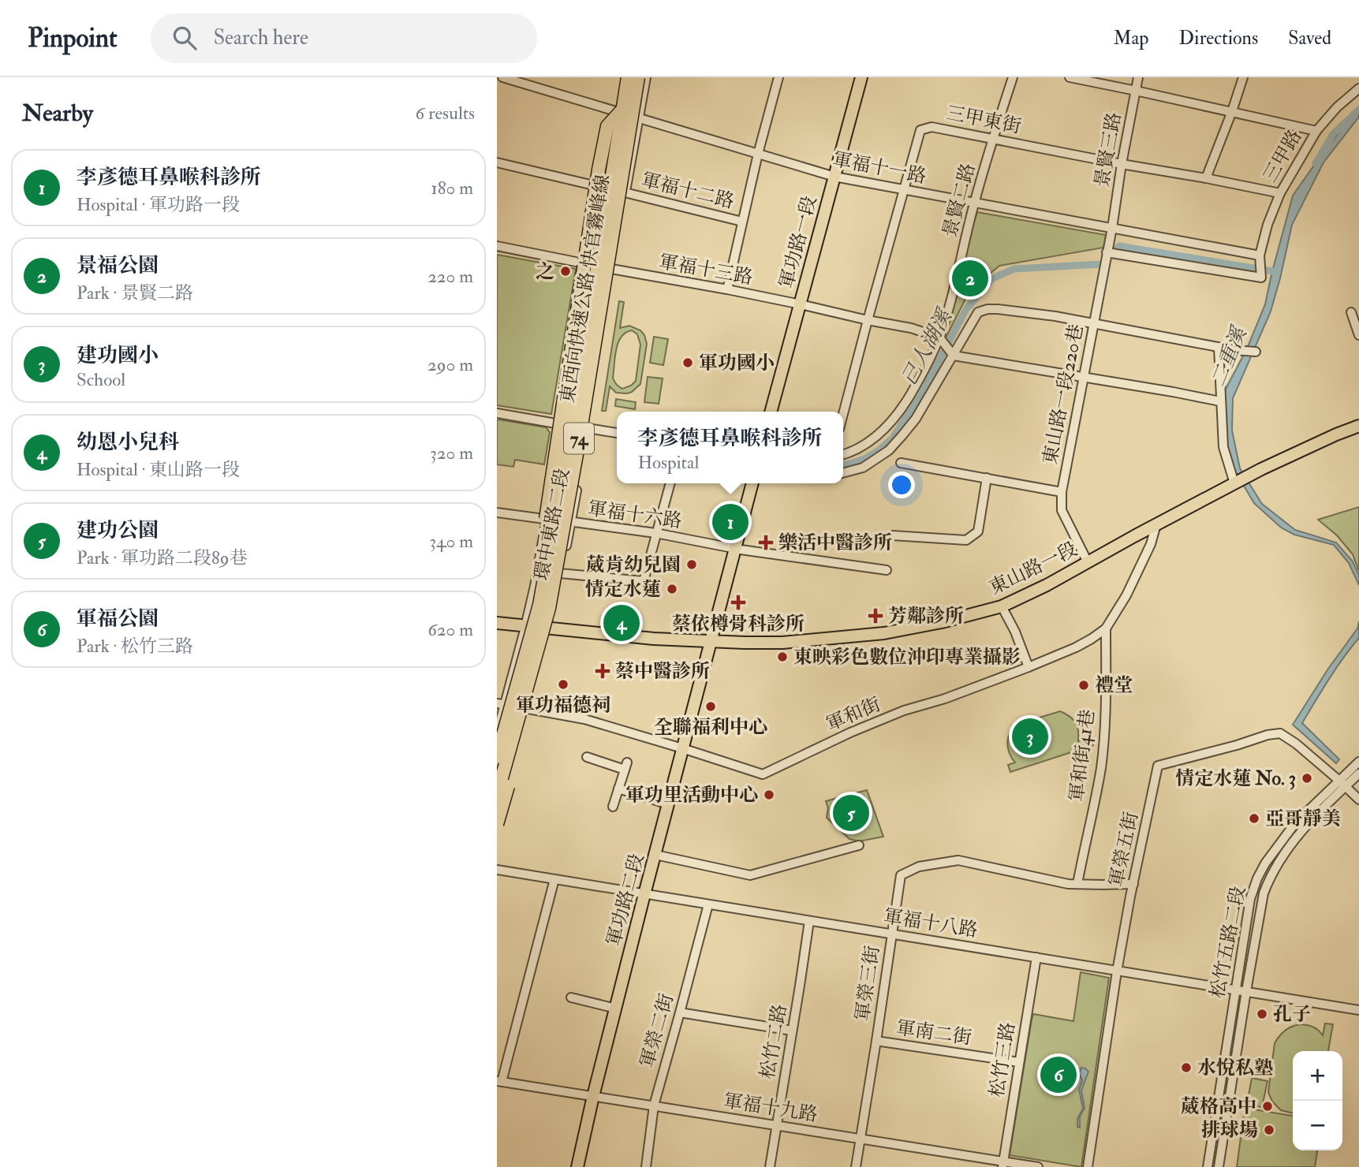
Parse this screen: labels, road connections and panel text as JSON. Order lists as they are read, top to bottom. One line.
{"streets":{"highway":["東西向快速公路 快官霧峰線","74"],"main road":["軍功路一段","東山路一段","軍功路二段"],"street":["三甲東街","景賢三路","三甲路","軍福十一路","軍福十二路","景賢二路","軍福十三路","東山路一段220巷","軍福十六路","環中東路二段","軍和街","軍和街41巷","軍榮五街","軍福十八路","松竹五路二段","軍榮三街","軍榮二街","軍南二街","松竹二路","松竹三路","軍福十九路"]},"crossings":[["三甲東街","景賢三路"],["三甲東街","三甲路"],["三甲東街","軍福十一路"],["三甲東街","景賢二路"],["三甲東街","軍福十三路"],["景賢三路","軍福十一路"],["景賢三路","東山路一段220巷"],["三甲路","軍福十一路"],["三甲路","東山路一段220巷"],["軍福十一路","景賢二路"],["軍福十一路","軍功路一段"],["軍福十一路","東西向快速公路 快官霧峰線"],["軍福十一路","東山路一段220巷"],["軍福十一路","74"],["軍福十一路","環中東路二段"],["軍福十二路","環中東路二段"],["景賢二路","軍福十三路"],["軍功路一段","軍福十三路"],["軍福十三路","環中東路二段"],["東西向快速公路 快官霧峰線","74"],["東西向快速公路 快官霧峰線","環中東路二段"],["東西向快速公路 快官霧峰線","東山路一段"],["東山路一段220巷","東山路一段"],["74","軍福十六路"],["74","環中東路二段"],["74","東山路一段"],["軍福十六路","環中東路二段"],["環中東路二段","東山路一段"],["環中東路二段","軍和街"],["東山路一段","軍和街"],["東山路一段","軍功路二段"],["軍和街","軍和街41巷"],["軍和街","軍功路二段"],["軍和街41巷","軍榮三街"],["軍榮五街","軍福十八路"],["軍榮五街","松竹五路二段"],["軍榮五街","軍榮三街"],["軍功路二段","軍福十八路"],["軍功路二段","軍福十九路"],["軍福十八路","松竹五路二段"],["軍福十八路","軍榮三街"],["軍福十八路","軍榮二街"],["軍福十八路","松竹二路"],["軍福十八路","松竹三路"],["軍榮三街","軍南二街"],["軍榮三街","軍福十九路"],["軍榮二街","軍福十九路"],["軍南二街","松竹三路"],["松竹二路","軍福十九路"],["松竹三路","軍福十九路"]],"water":["己人湖溪","二重溪"],"places":{"other":["之","軍功國小","葳肯幼兒園","情定水蓮","東映彩色數位沖印專業攝影","軍功福德祠","禮堂","全聯福利中心","情定水蓮 No. 3","軍功里活動中心","亞哥靜美","孔子","水悅私塾","葳格高中","排球場"],"health":["樂活中醫診所","蔡依樽骨科診所","芳鄰診所","蔡中醫診所"]},"page":{"header":"Pinpoint","search":"Search here","nav":["Map","Directions","Saved"],"heading":["Nearby","6 results"],"list":[{"mark":"1","name":"李彥德耳鼻喉科診所","note":"Hospital · 軍功路一段","value":"180 m"},{"mark":"2","name":"景福公園","note":"Park · 景賢二路","value":"220 m"},{"mark":"3","name":"建功國小","note":"School","value":"290 m"},{"mark":"4","name":"幼恩小兒科","note":"Hospital · 東山路一段","value":"320 m"},{"mark":"5","name":"建功公園","note":"Park · 軍功路二段89巷","value":"340 m"},{"mark":"6","name":"軍福公園","note":"Park · 松竹三路","value":"620 m"}],"pins":["2","1","4","3","5","6"],"popup":["李彥德耳鼻喉科診所","Hospital"],"map_buttons":["+","−"]}}
